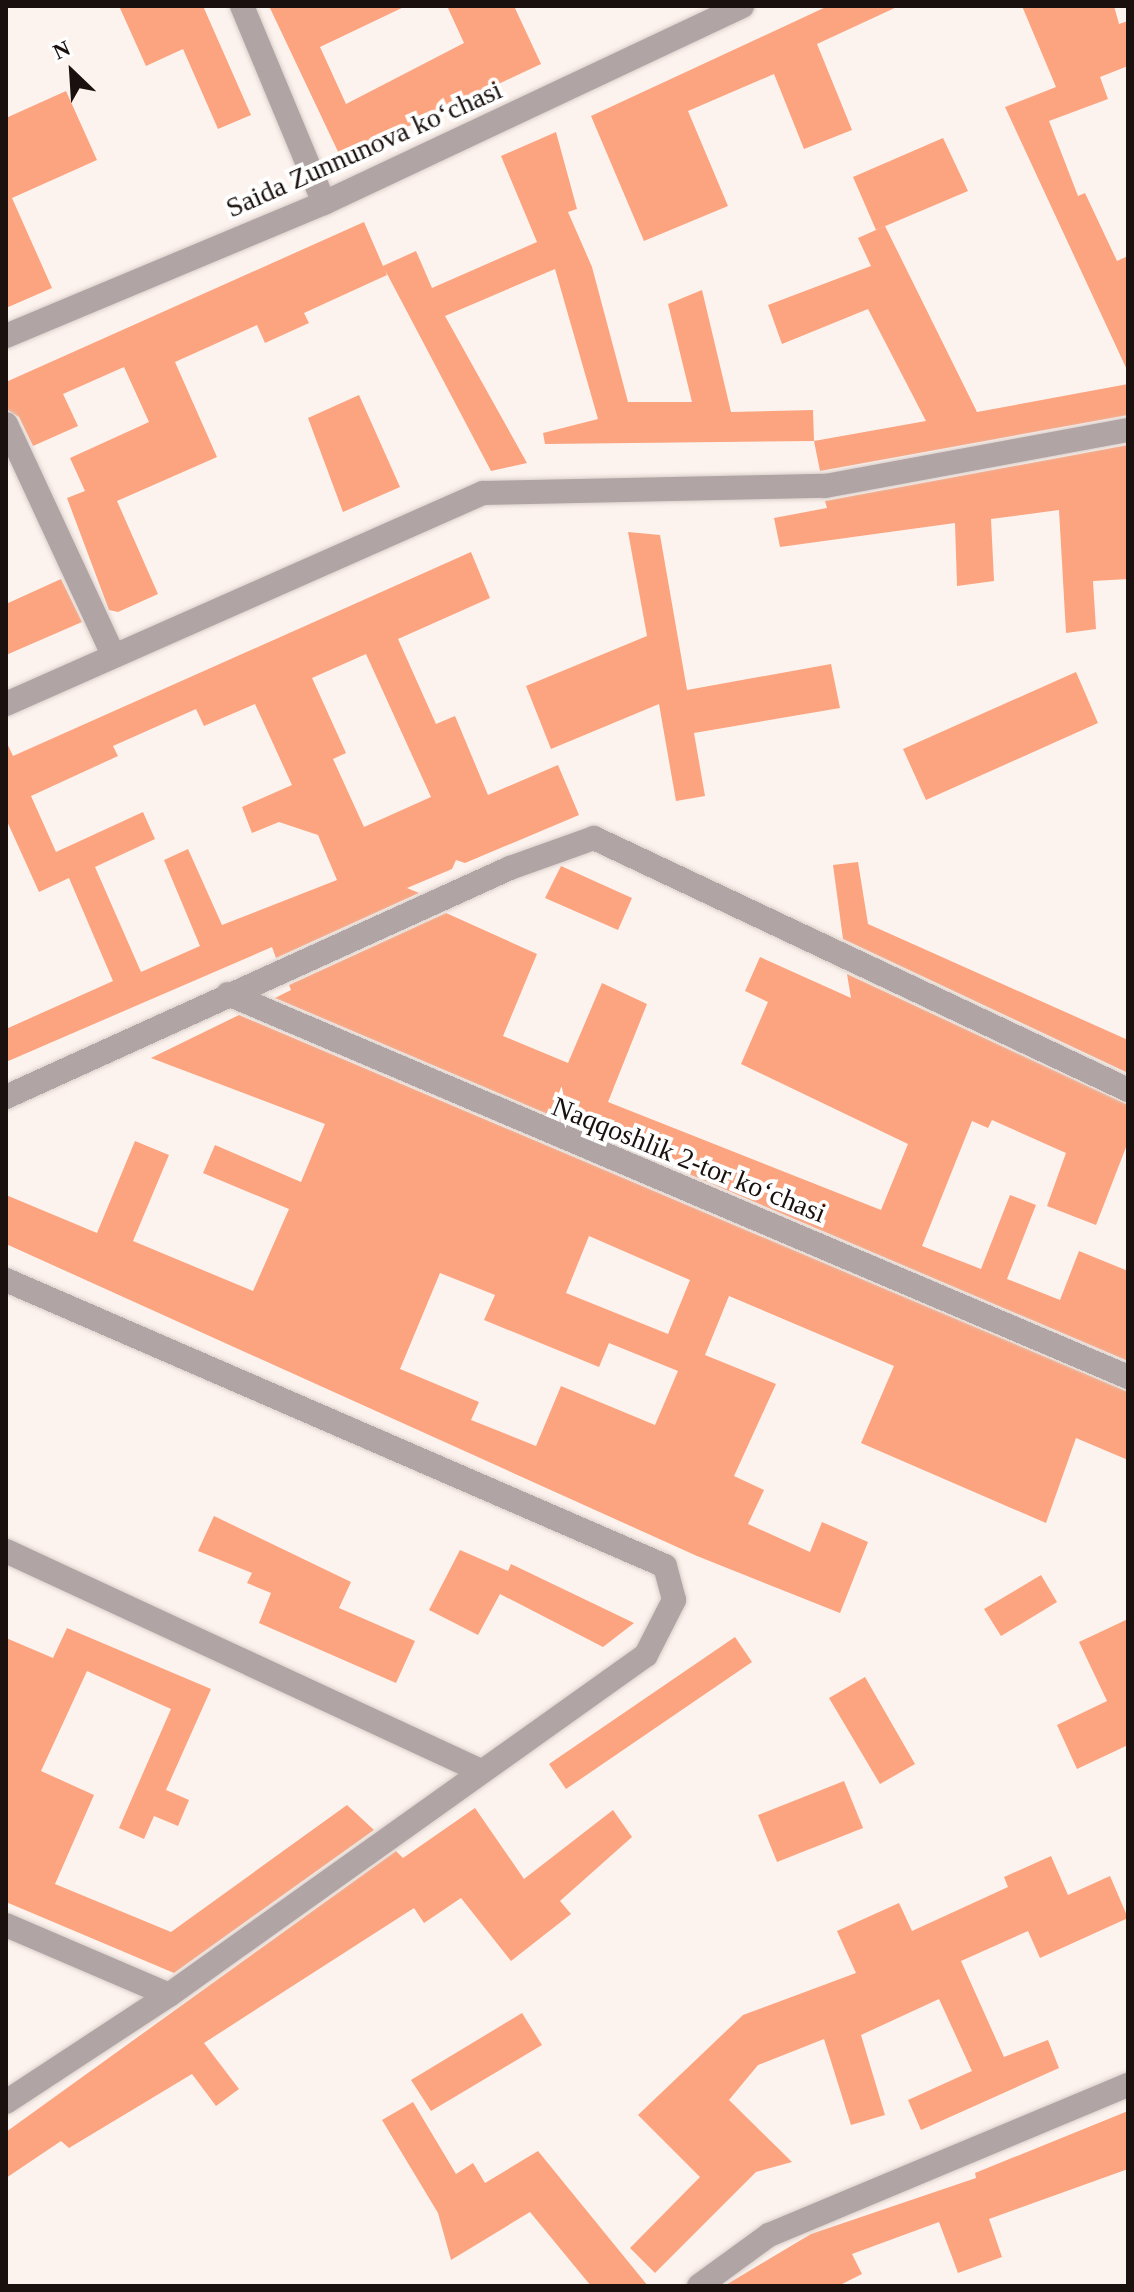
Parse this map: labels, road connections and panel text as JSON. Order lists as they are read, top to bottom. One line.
{"streets":{"street":["Saida Zunnunova koʻchasi","Naqqoshlik 2-tor koʻchasi"]},"north":"top left"}
